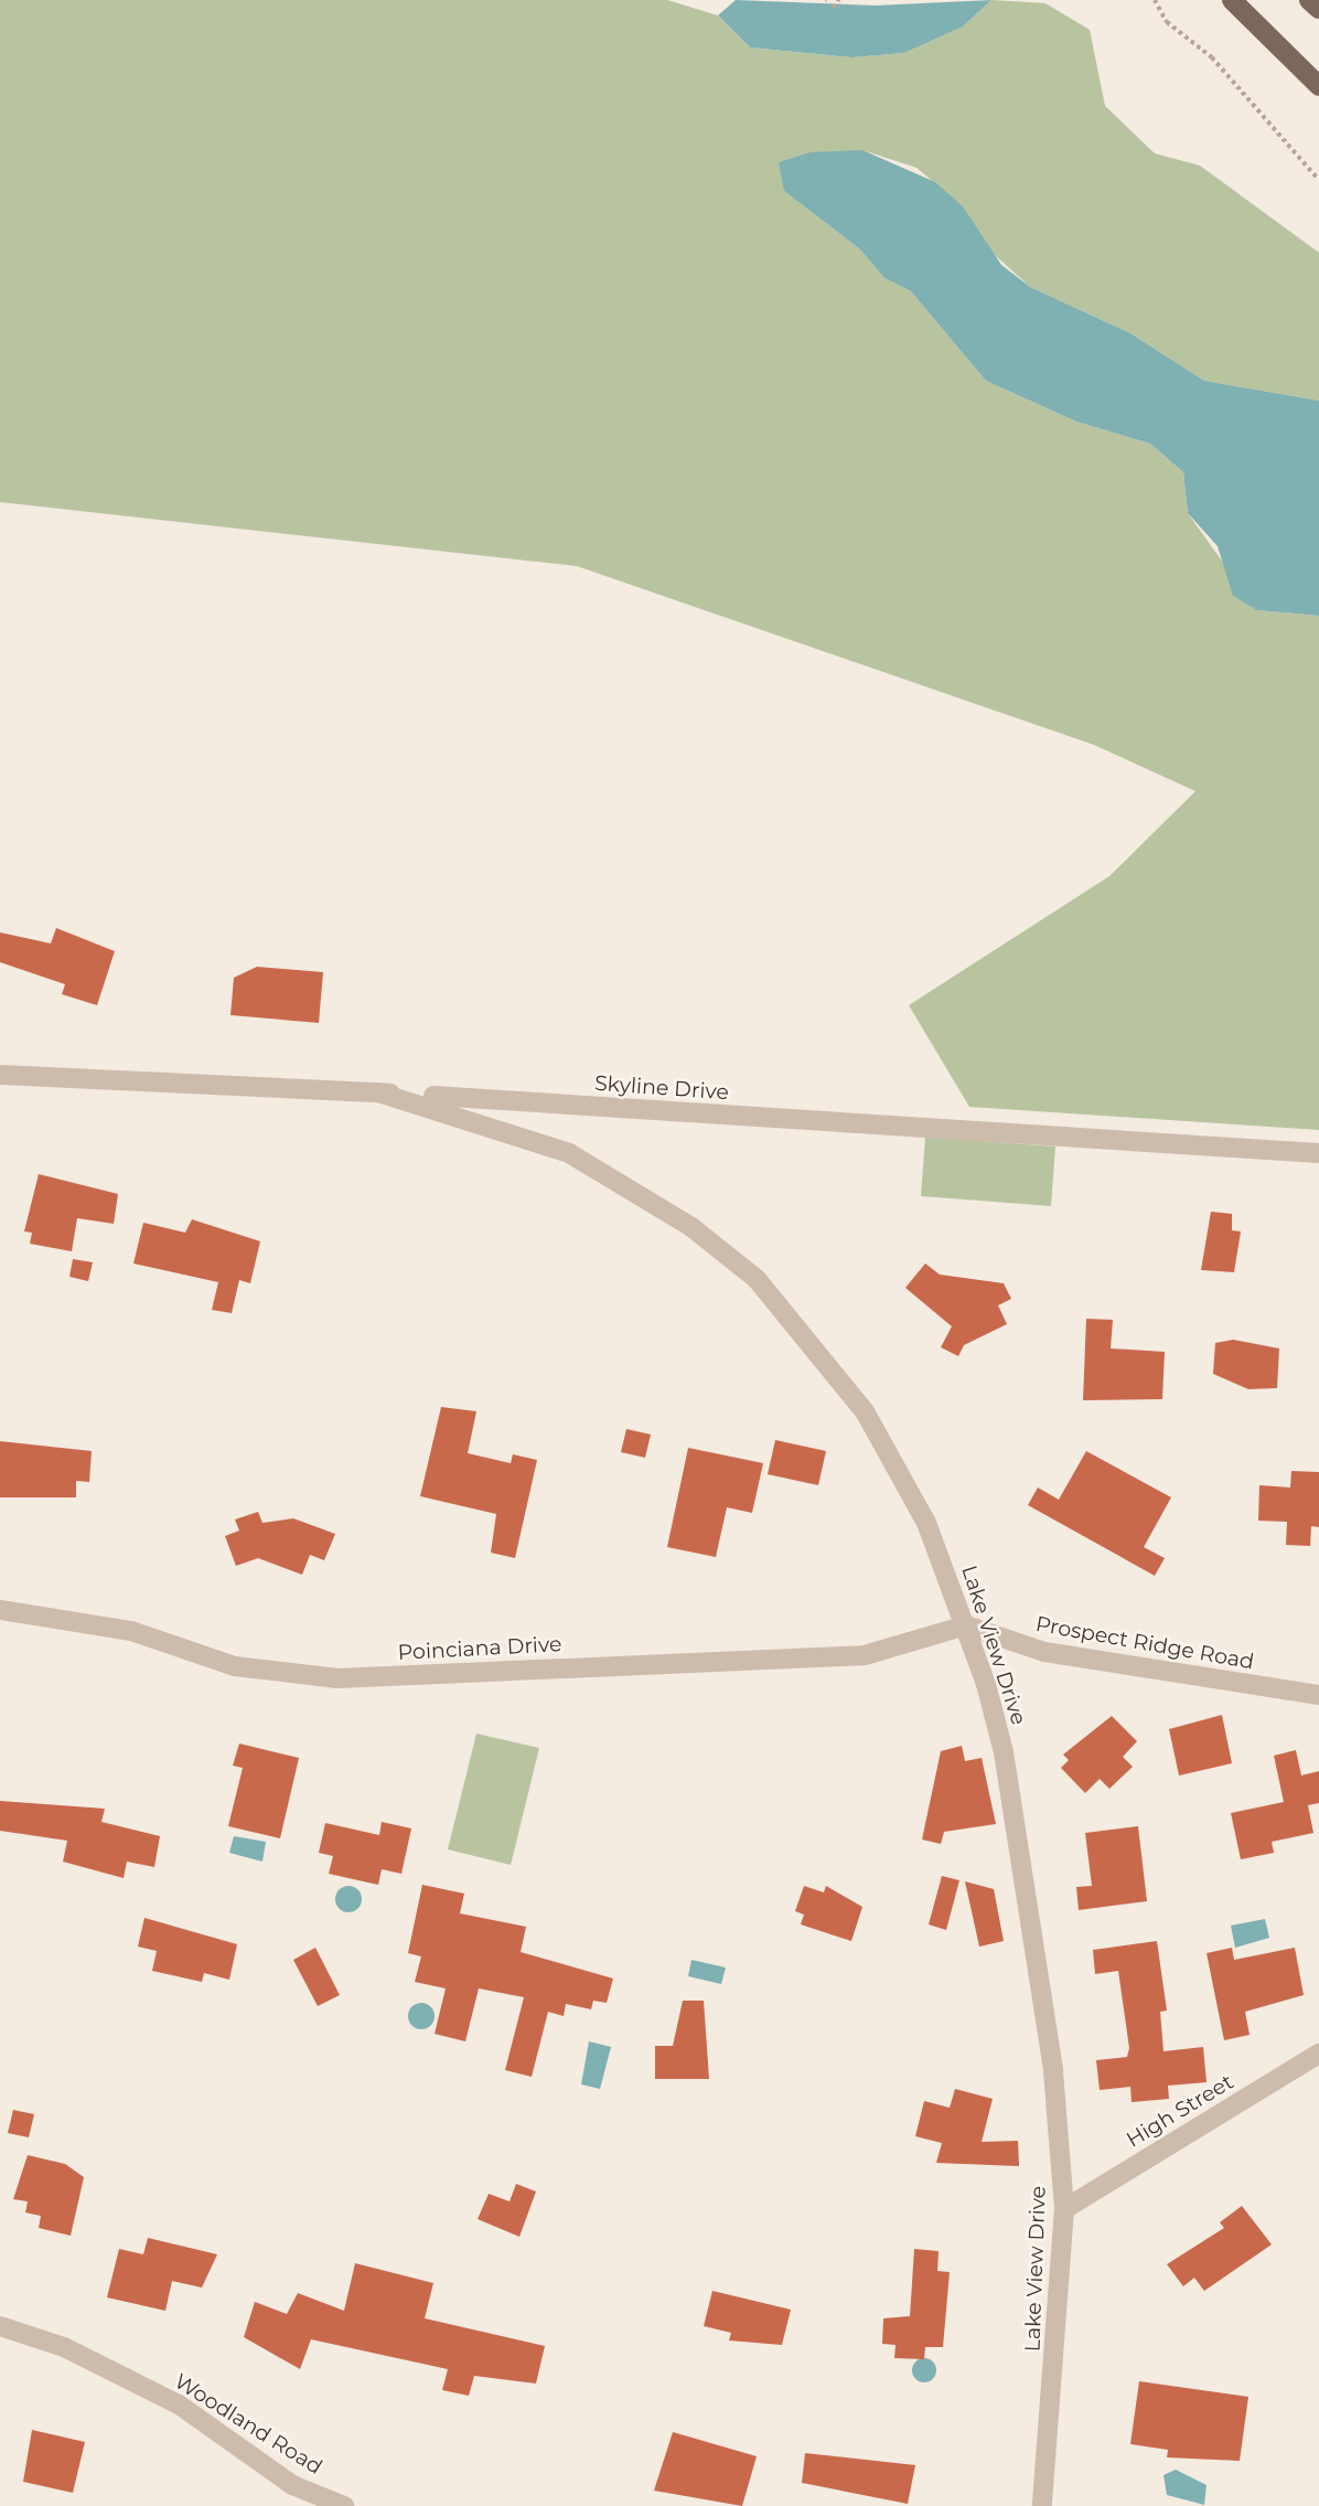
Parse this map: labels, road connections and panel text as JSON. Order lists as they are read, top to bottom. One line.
{"streets":{"street":["Skyline Drive","Prospect Ridge Road","Lake View Drive","Poinciana Drive","High Street","Woodland Road"]},"crossings":[["Skyline Drive","Lake View Drive"],["Prospect Ridge Road","Lake View Drive"],["Prospect Ridge Road","Poinciana Drive"],["Lake View Drive","Poinciana Drive"],["Lake View Drive","High Street"]]}
